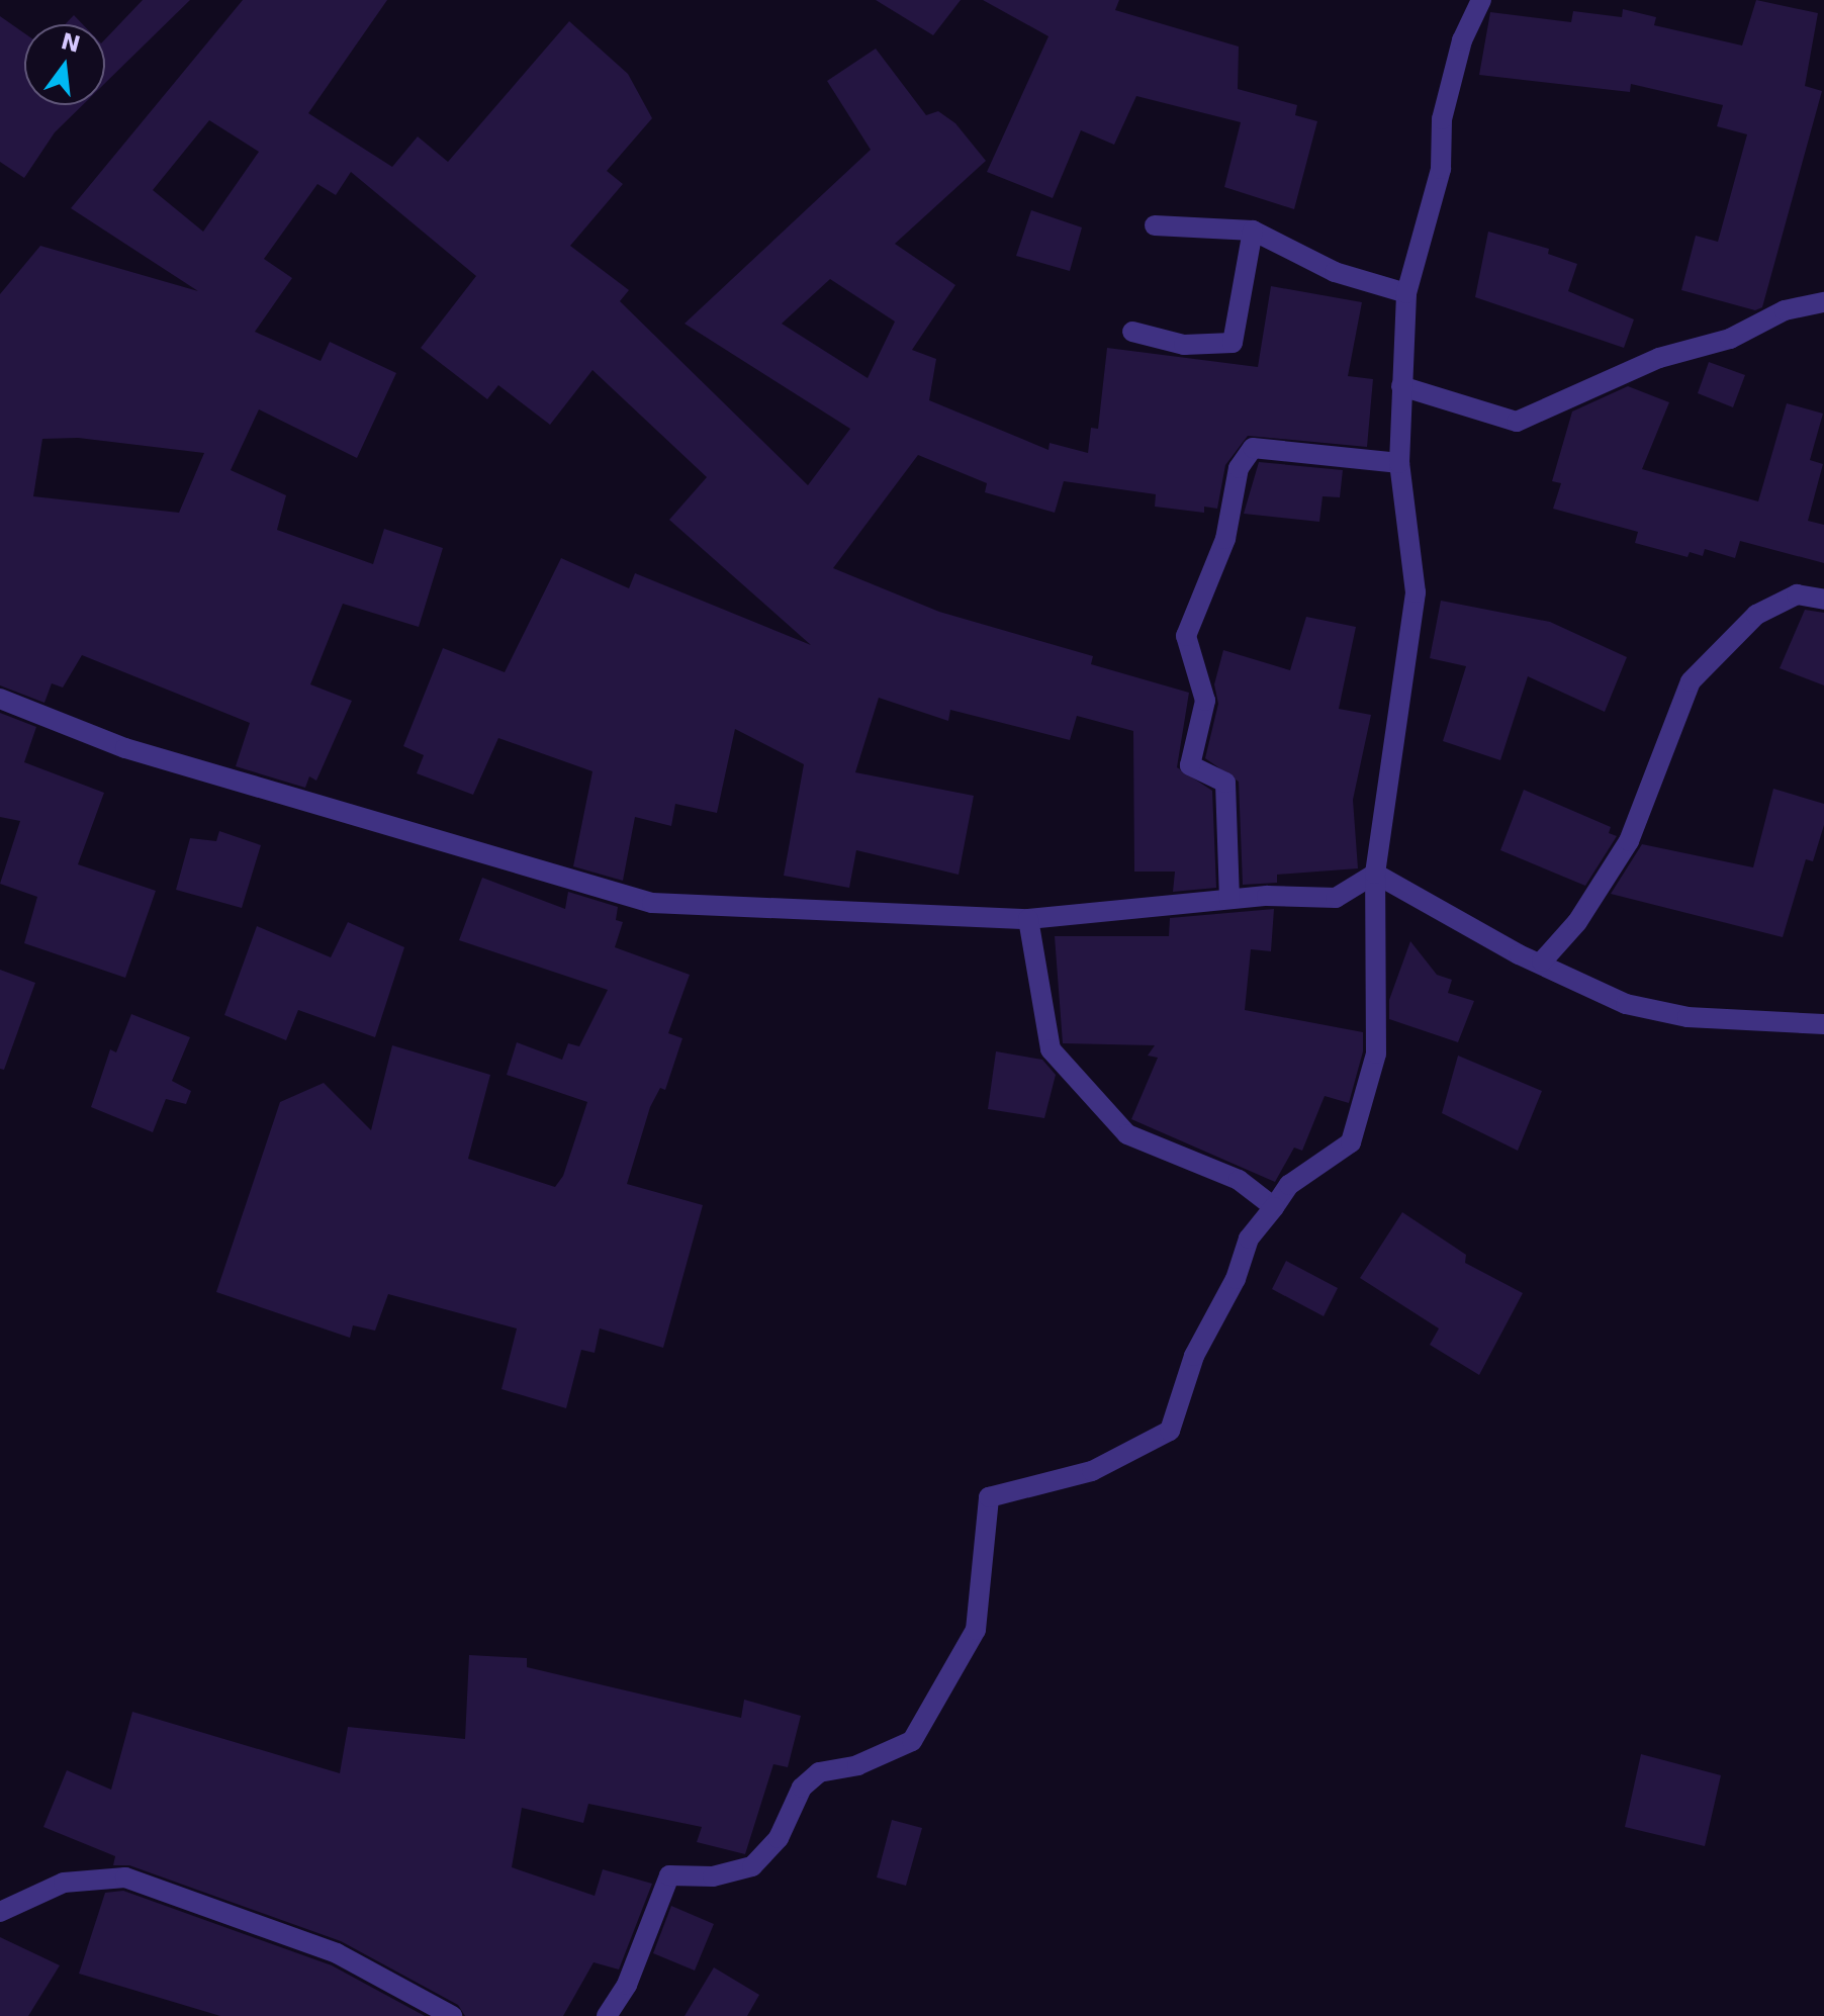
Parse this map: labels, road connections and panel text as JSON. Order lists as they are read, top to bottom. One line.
{"north":"top"}
